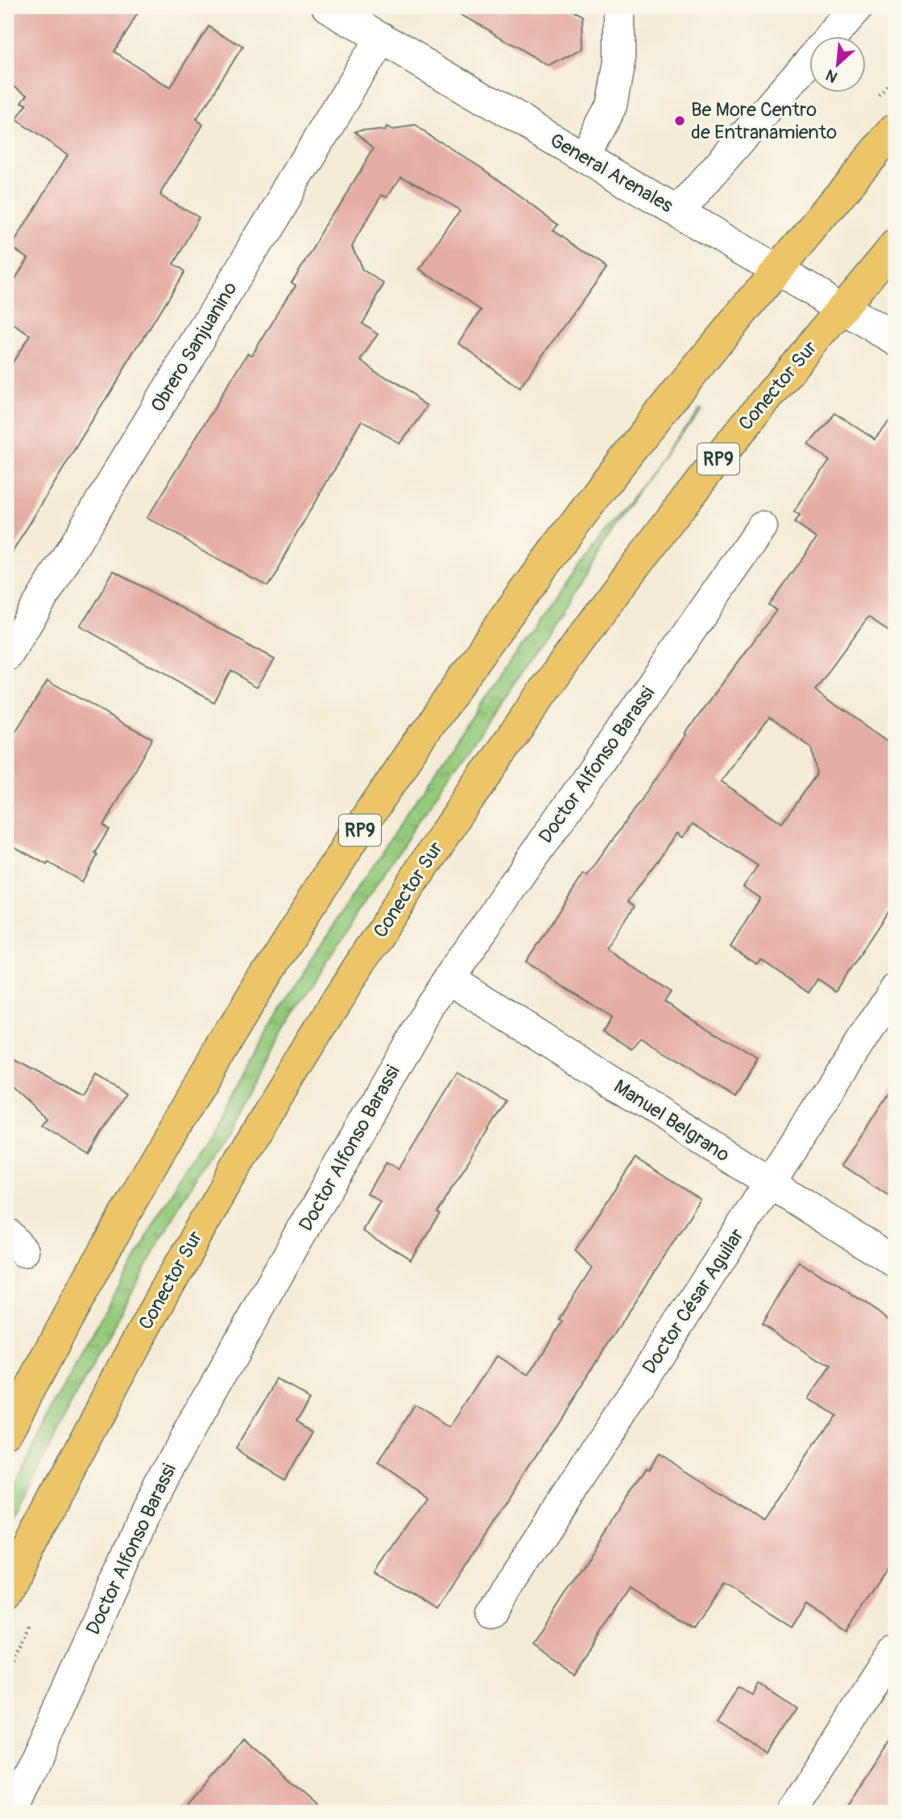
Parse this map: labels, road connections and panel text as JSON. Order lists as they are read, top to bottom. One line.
{"streets":{"main road":["Conector Sur","RP9"],"street":["General Arenales","Obrero Sanjuanino","Doctor Alfonso Barassi","Manuel Belgrano","Doctor César Aguilar"]},"crossings":[["General Arenales","Obrero Sanjuanino"],["General Arenales","Conector Sur"],["General Arenales","RP9"],["Doctor Alfonso Barassi","Manuel Belgrano"],["Manuel Belgrano","Doctor César Aguilar"]],"places":["Be More Centro de Entranamiento"],"north":"bottom left"}
